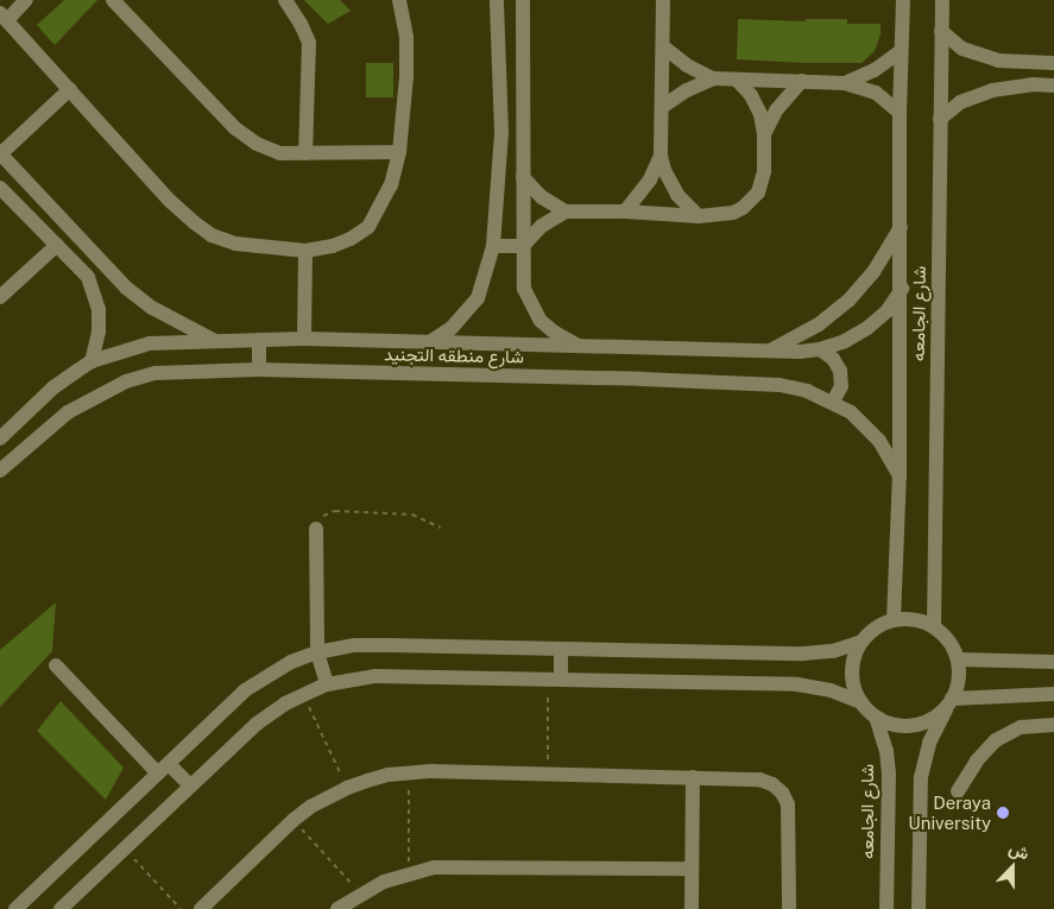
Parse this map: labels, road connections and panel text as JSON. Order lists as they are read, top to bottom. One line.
{"streets":{"street":["شارع الجامعه","شارع منطقه التجنيد"]},"crossings":[["شارع الجامعه","شارع منطقه التجنيد"]],"places":["Deraya University"],"north":"top"}
